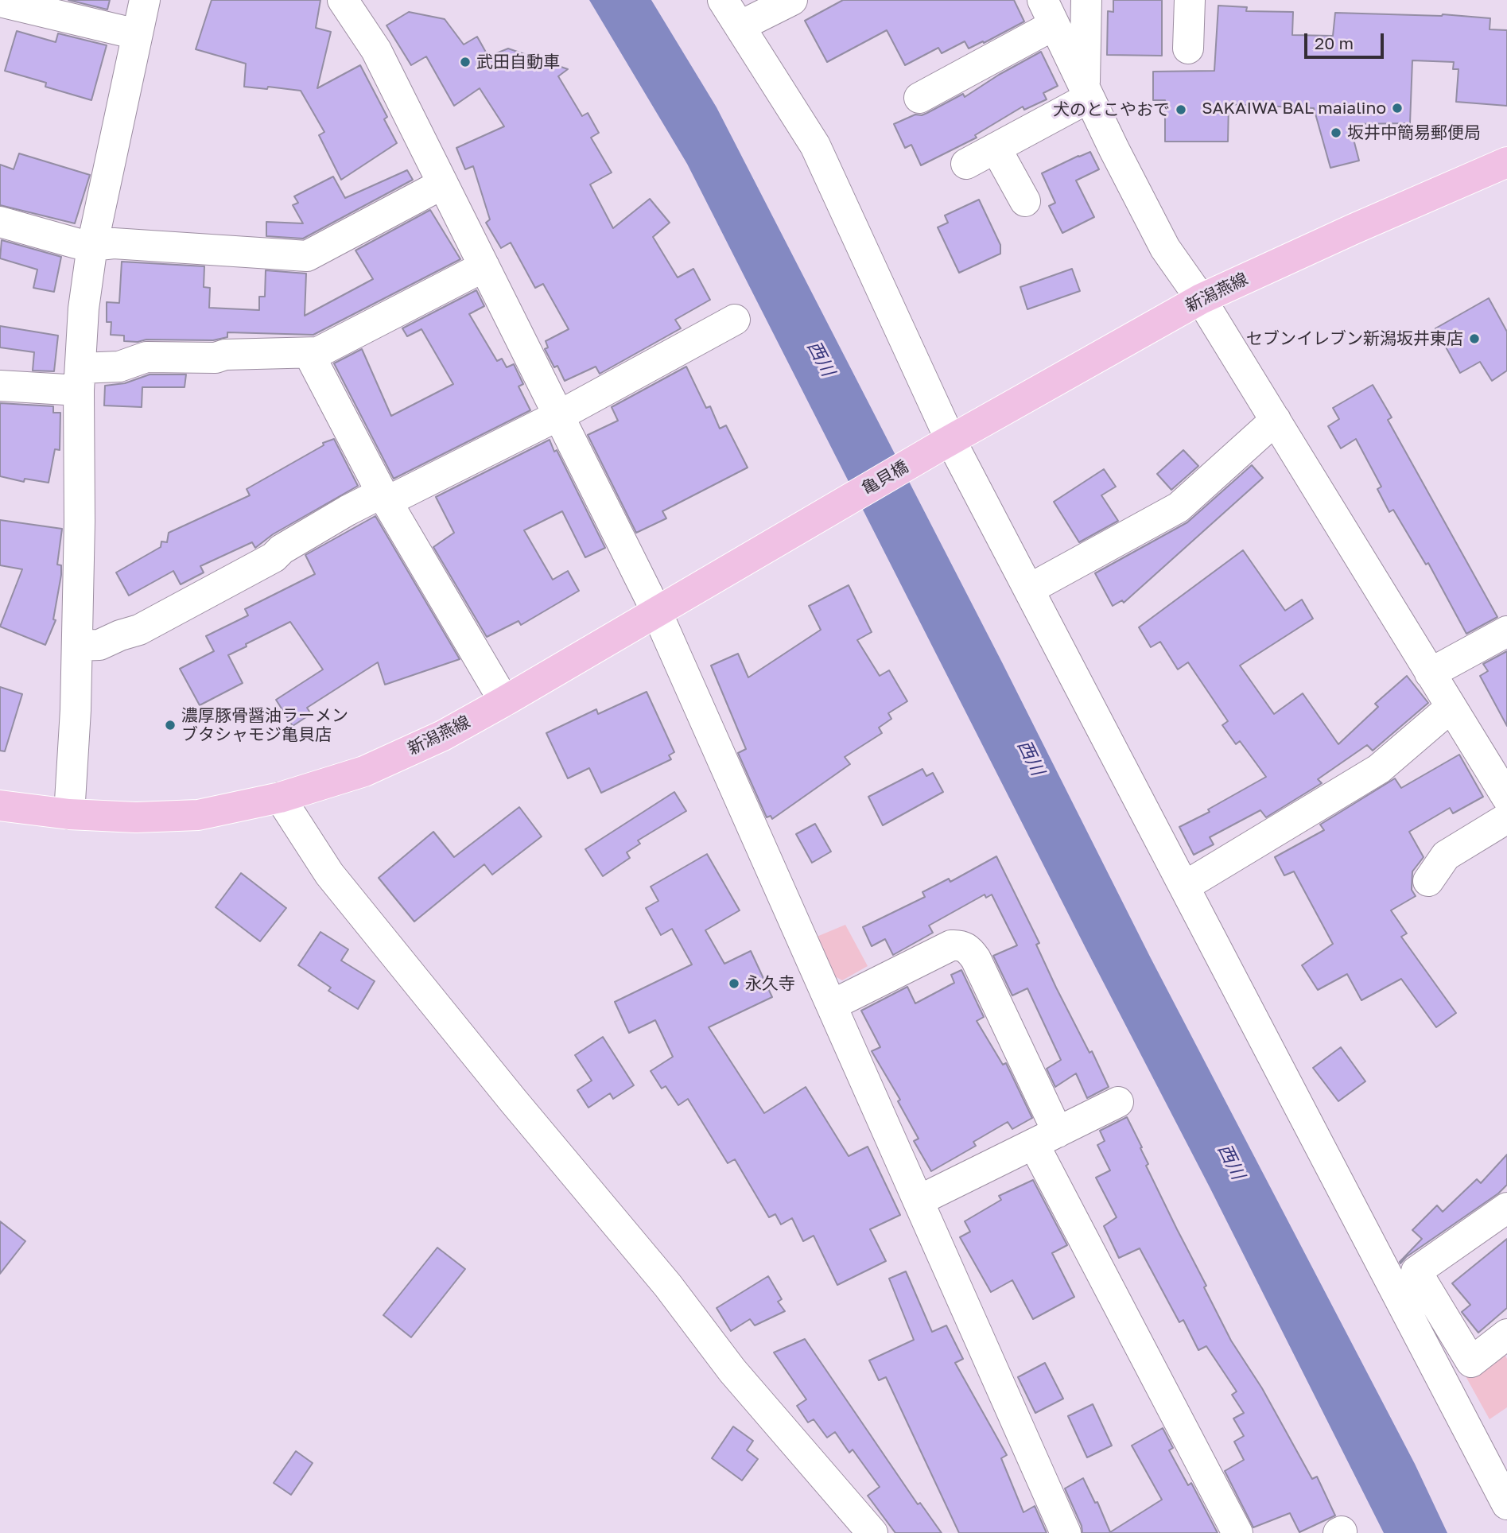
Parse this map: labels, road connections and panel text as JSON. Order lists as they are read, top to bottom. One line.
{"streets":{"main road":["新潟燕線","亀貝橋"]},"crossings":[["新潟燕線","亀貝橋"]],"water":["西川"],"places":["武田自動車","SAKAIWA BAL maialino","犬のとこやおで","坂井中簡易郵便局","セブンイレブン新潟坂井東店","濃厚豚骨醤油ラーメン ブタシャモジ亀貝店","永久寺"],"scale_bar":"20 m"}
